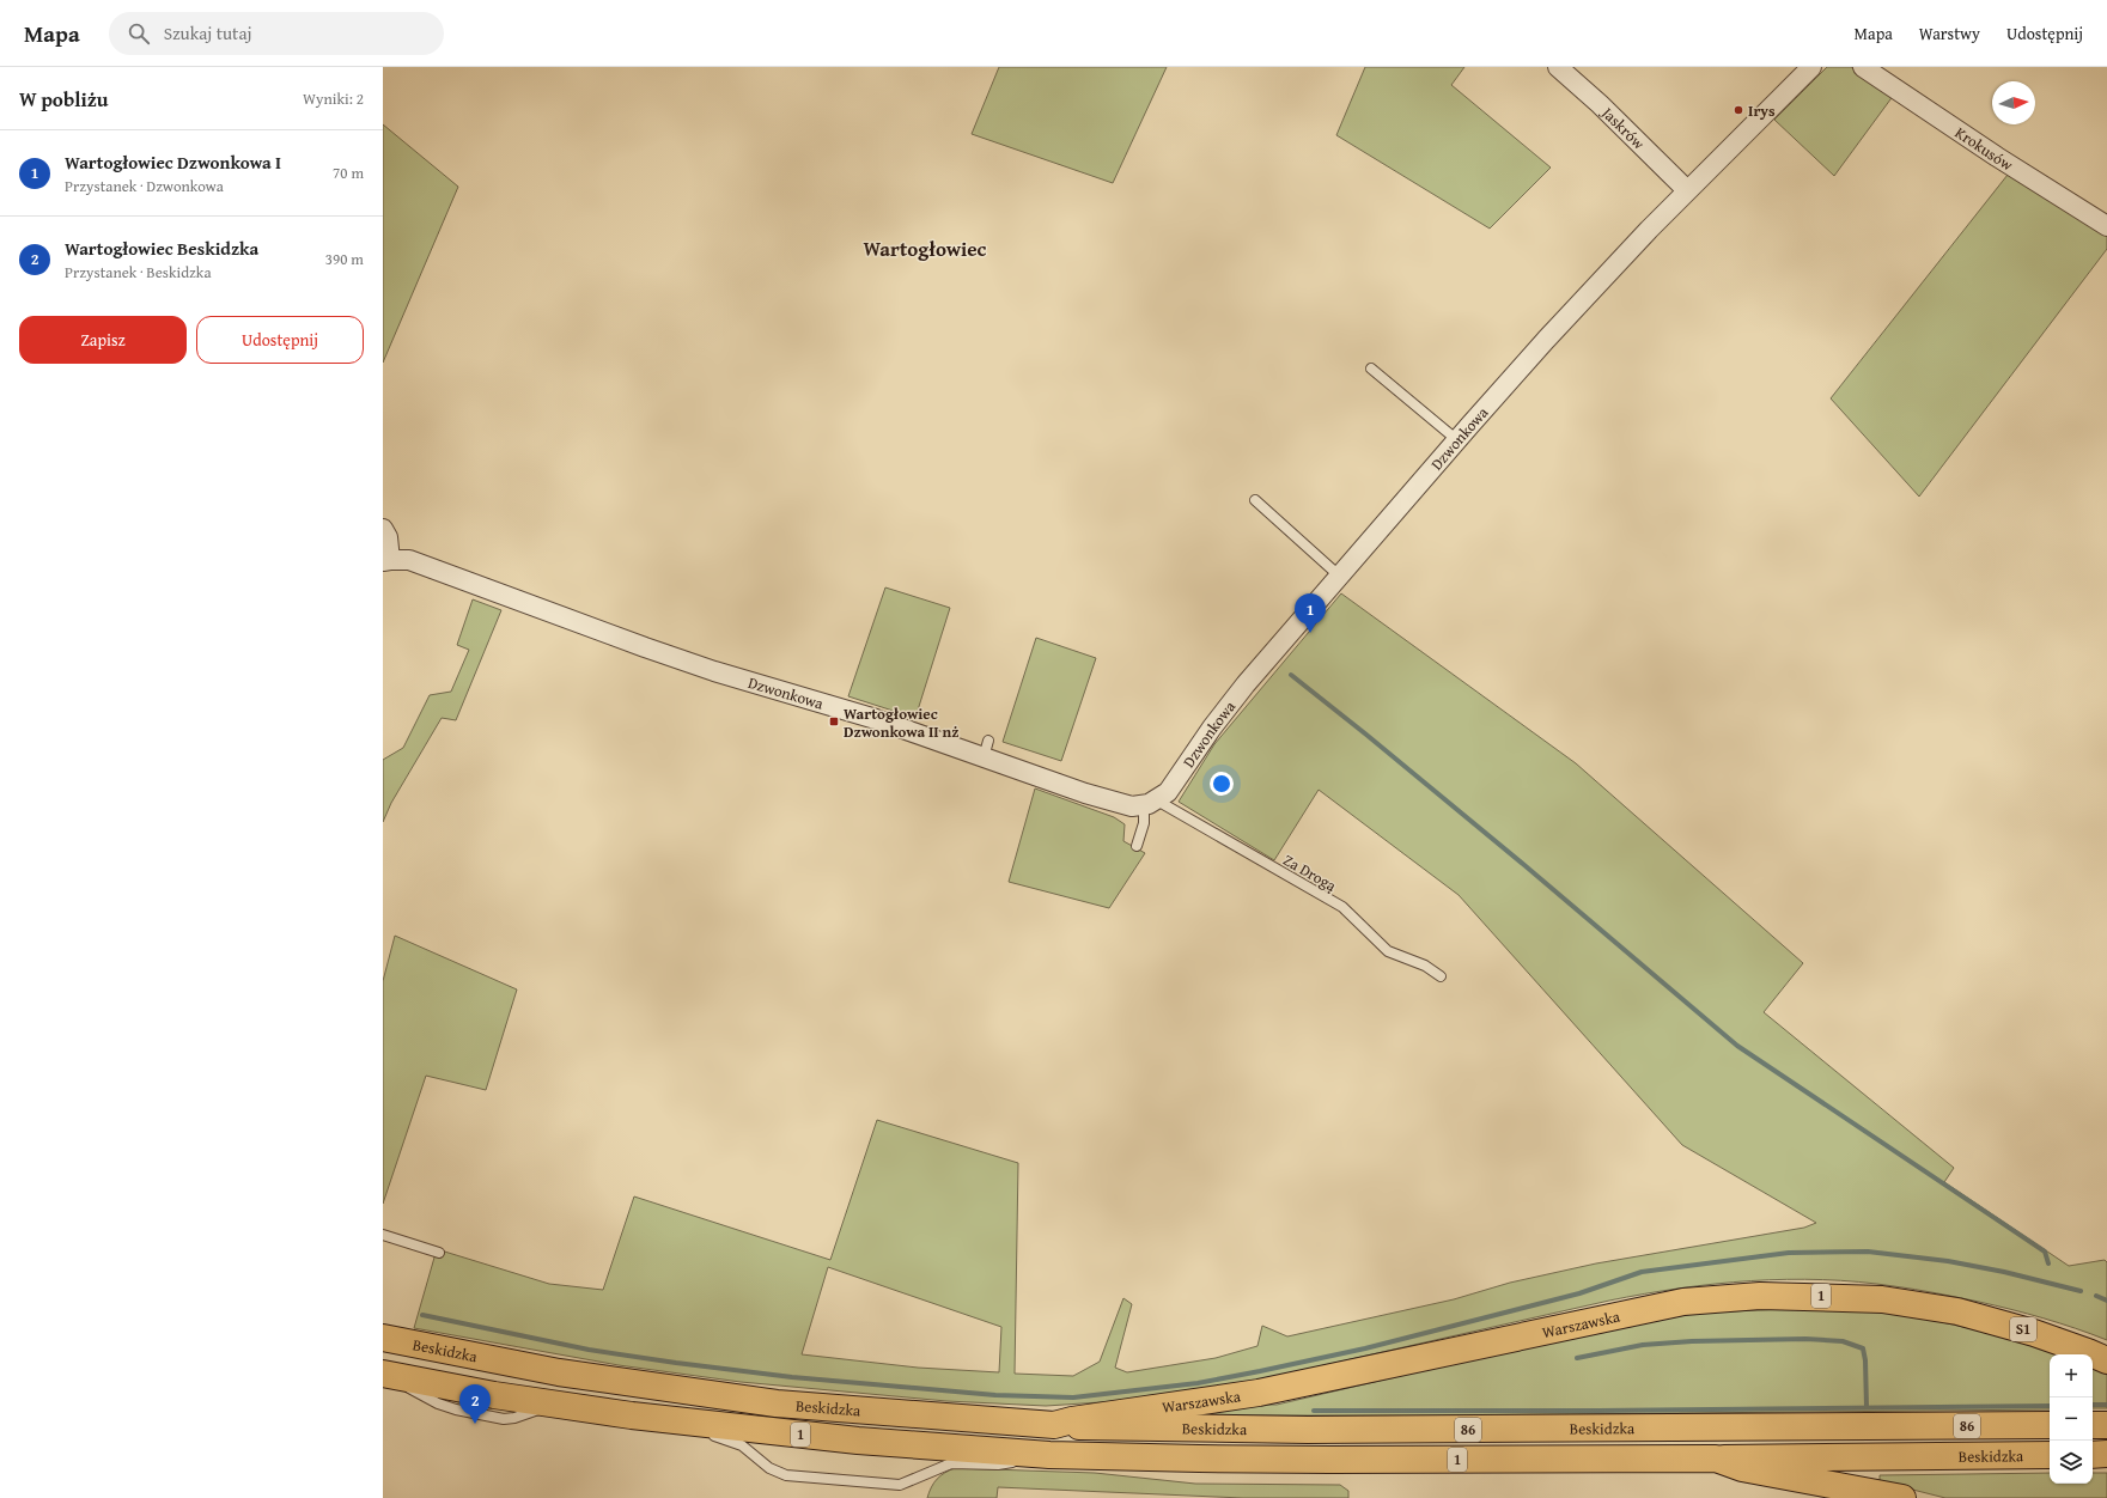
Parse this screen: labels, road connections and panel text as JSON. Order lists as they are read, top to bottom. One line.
{"streets":{"main road":["1","Warszawska","S1","Beskidzka","86"],"street":["Jaskrów","Krokusów","Dzwonkowa"],"lane":["Za Drogą"]},"crossings":[["Jaskrów","Dzwonkowa"],["Dzwonkowa","Za Drogą"],["1","Beskidzka"],["Warszawska","Beskidzka"]],"districts":["Wartogłowiec"],"places":{"other":["Irys"],"transit":["Wartogłowiec Dzwonkowa II nż"]},"north":"right","page":{"header":"Mapa","search":"Szukaj tutaj","nav":["Mapa","Warstwy","Udostępnij"],"heading":["W pobliżu","Wyniki: 2"],"list":[{"mark":"1","name":"Wartogłowiec Dzwonkowa I","note":"Przystanek · Dzwonkowa","value":"70 m"},{"mark":"2","name":"Wartogłowiec Beskidzka","note":"Przystanek · Beskidzka","value":"390 m"}],"buttons":["Zapisz","Udostępnij"],"pins":["1","2"],"map_buttons":["+","−"]}}
